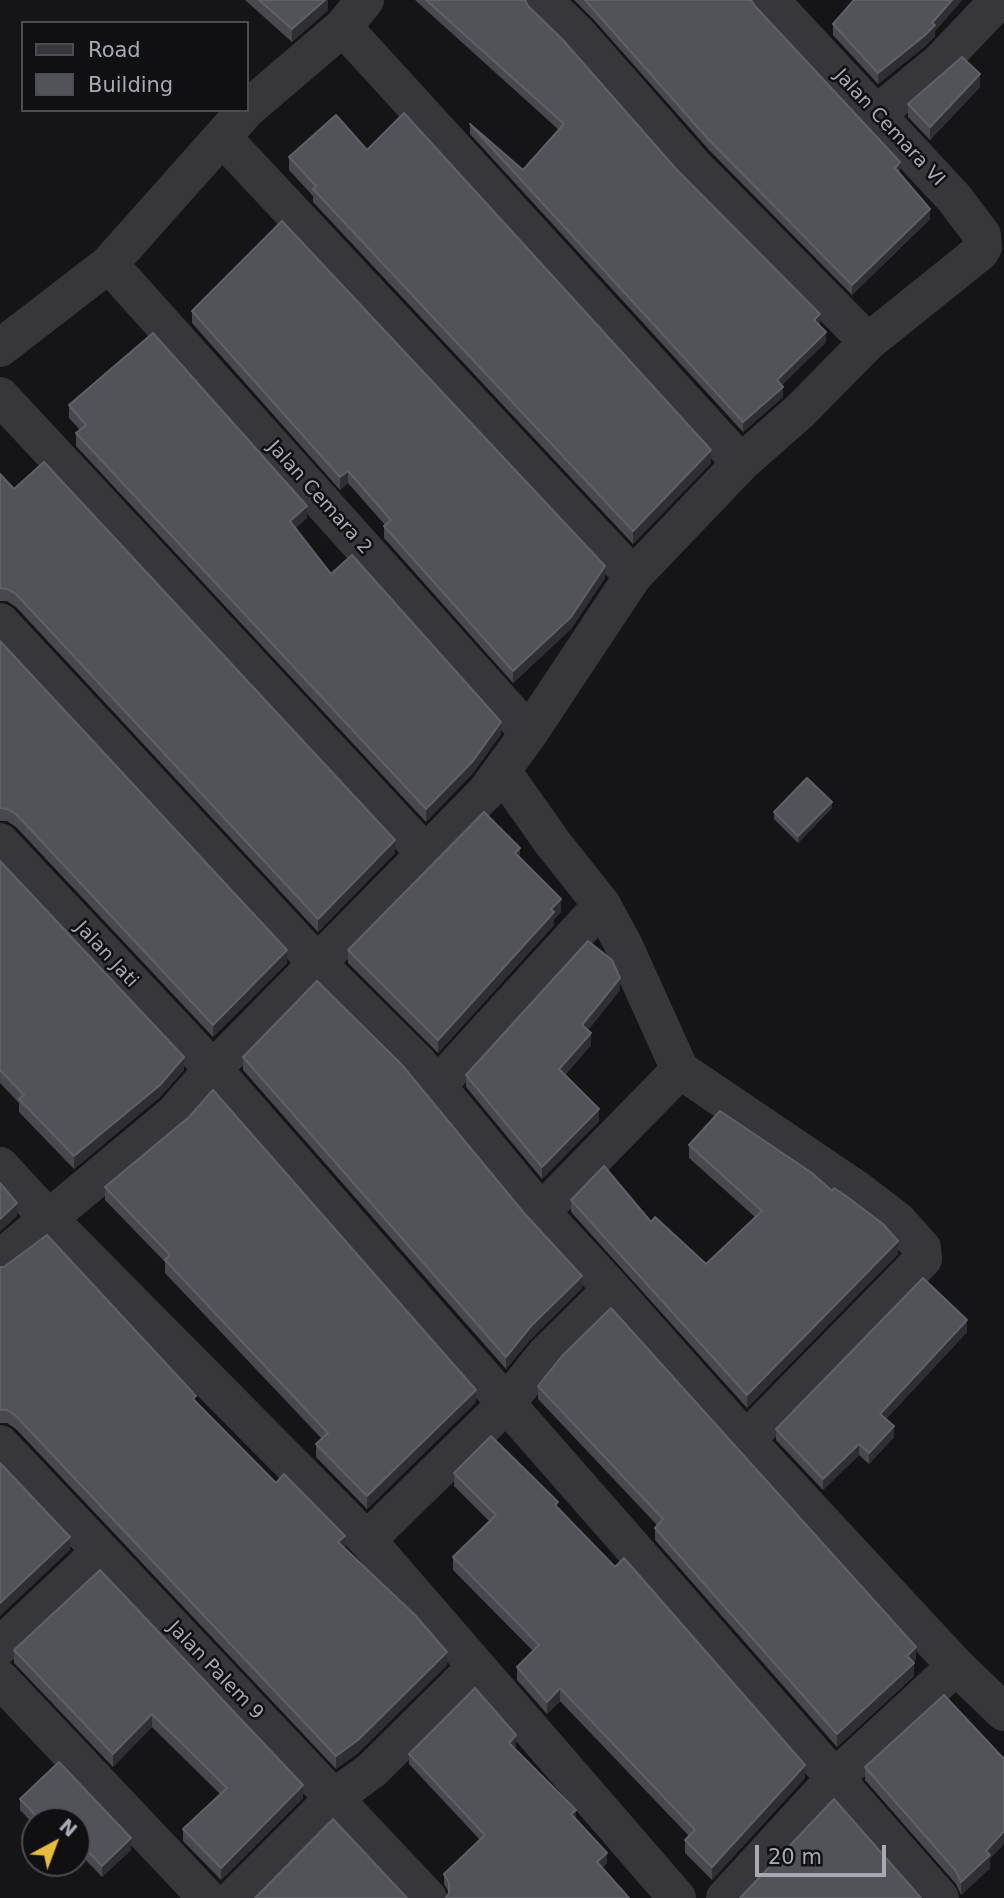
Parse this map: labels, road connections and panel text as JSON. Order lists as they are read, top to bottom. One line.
{"streets":{"street":["Jalan Cemara VI","Jalan Cemara 2","Jalan Jati","Jalan Palem 9"]},"legend":["Road","Building"],"scale_bar":"20 m","north":"top right"}
